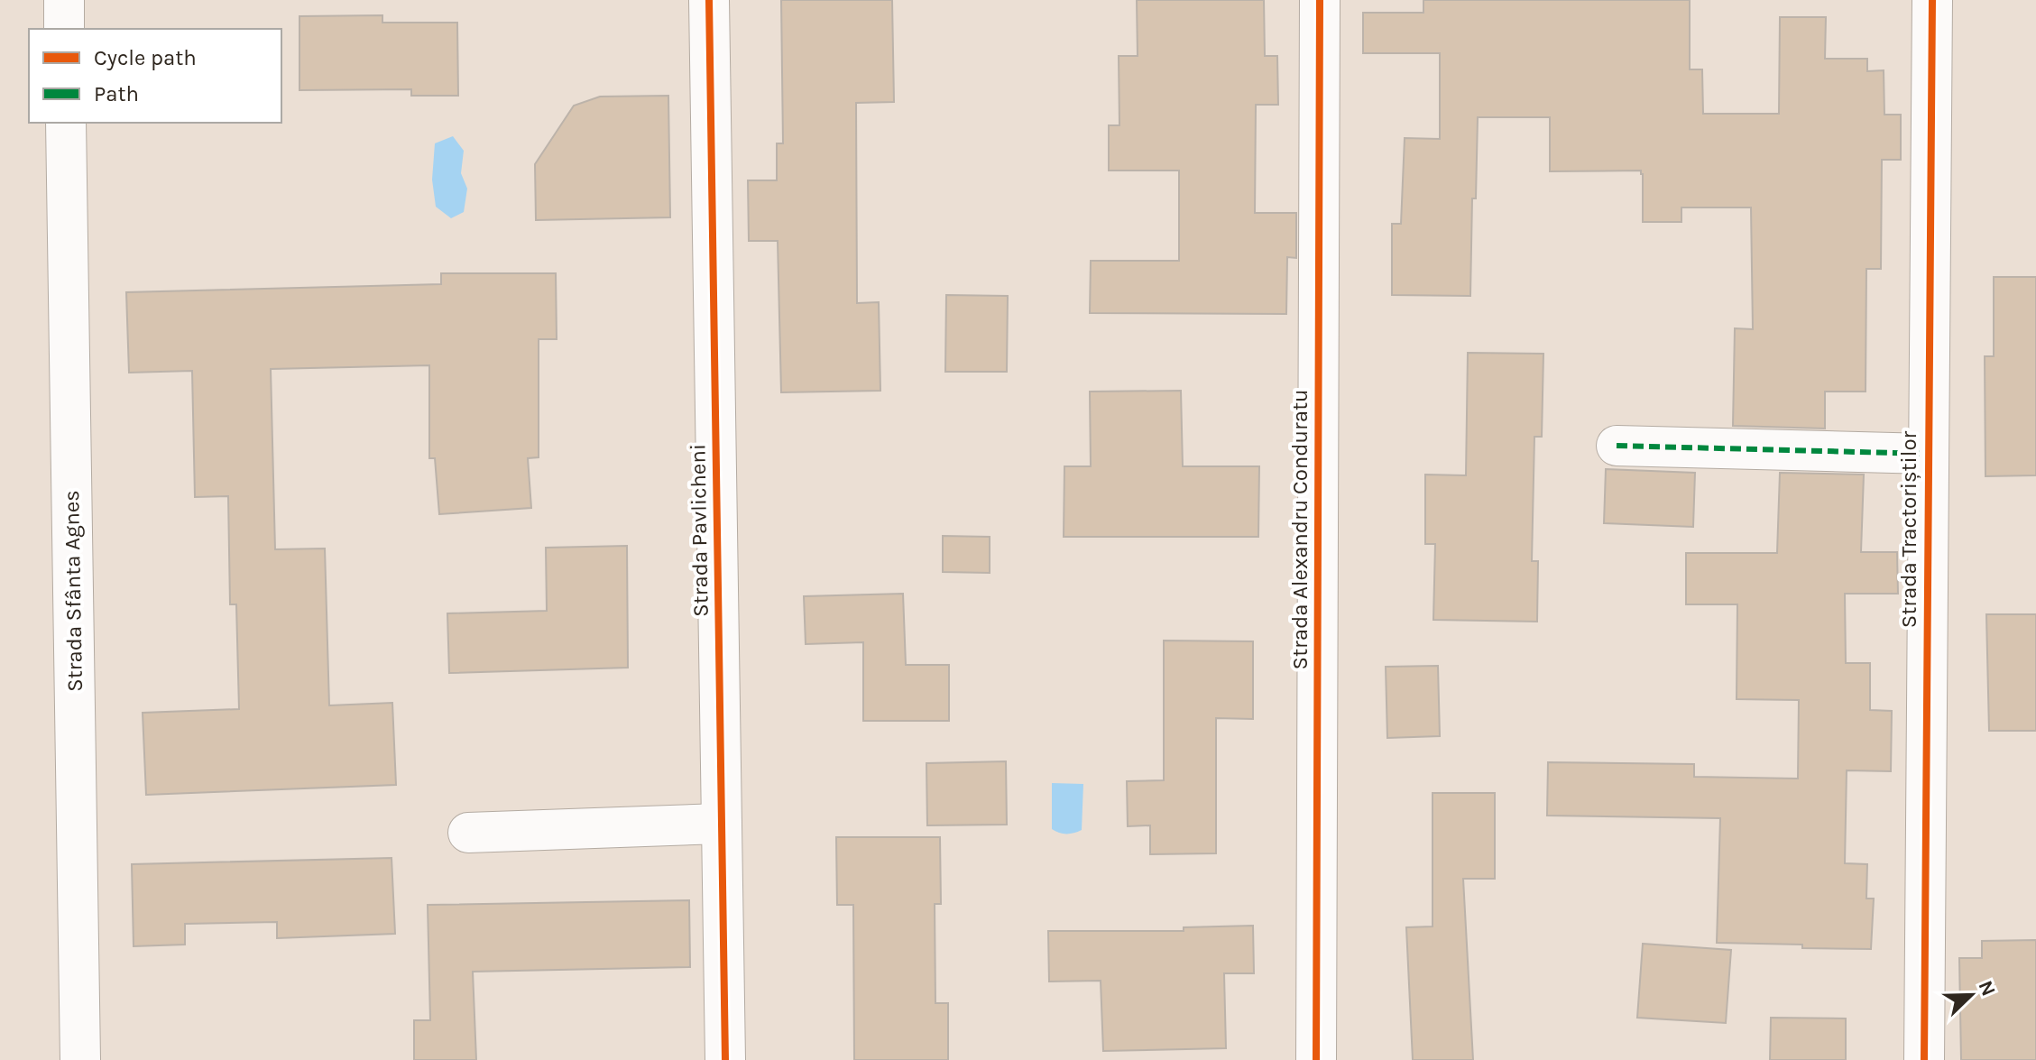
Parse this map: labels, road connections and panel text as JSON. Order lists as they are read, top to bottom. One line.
{"streets":{"street":["Strada Alexandru Conduratu","Strada Tractoriștilor","Strada Pavlicheni","Strada Sfânta Agnes"]},"legend":["Cycle path","Path"],"north":"top right"}
